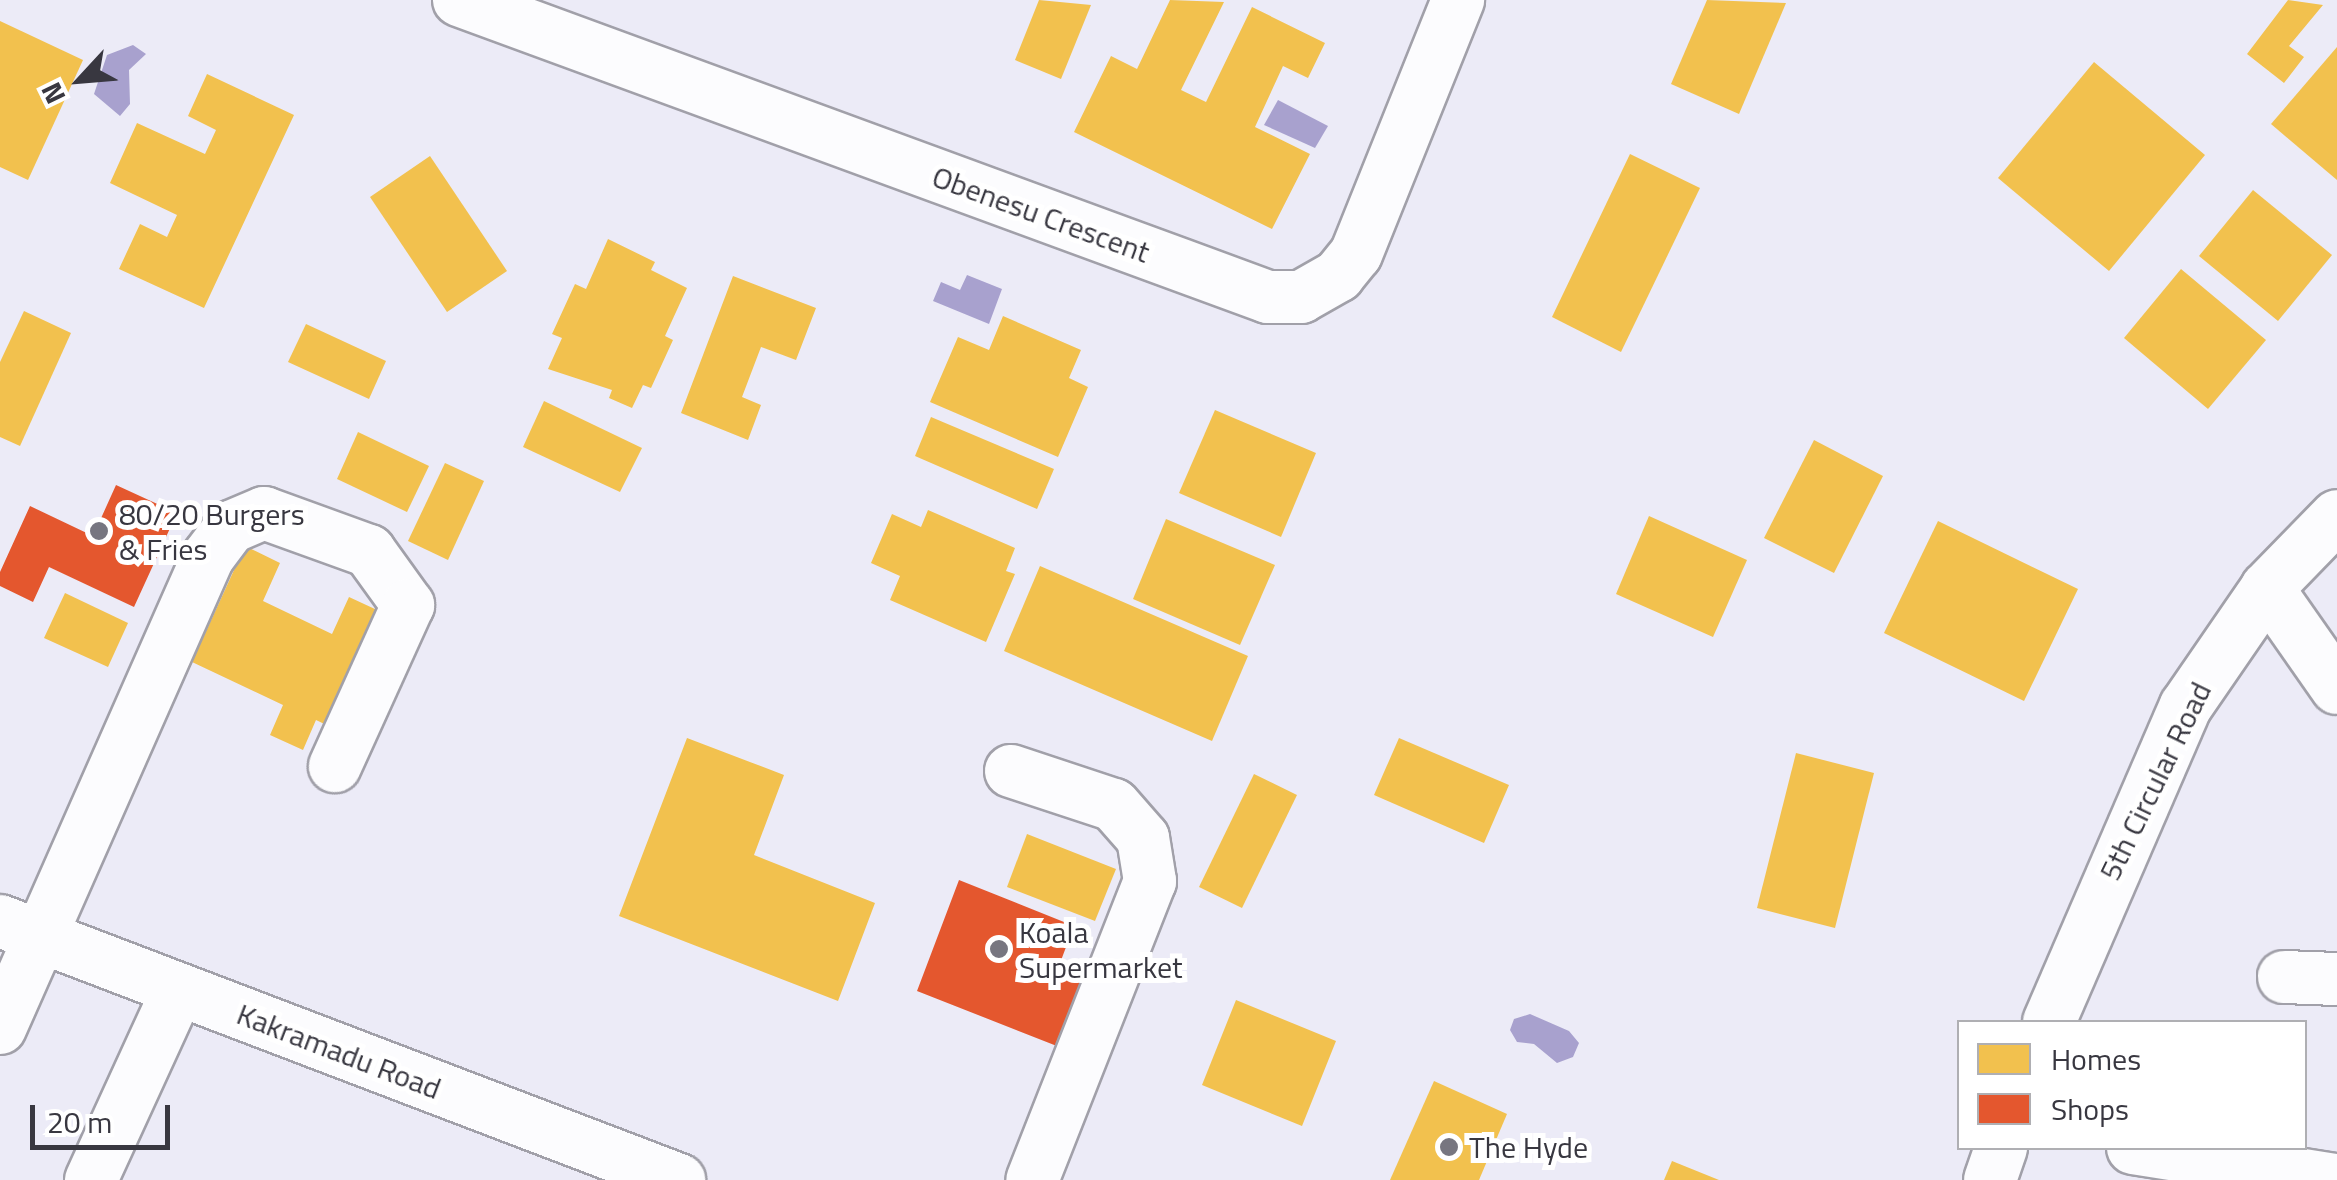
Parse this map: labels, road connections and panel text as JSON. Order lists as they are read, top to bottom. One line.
{"streets":{"street":["Obenesu Crescent","5th Circular Road","Kakramadu Road"]},"places":["80/20 Burgers & Fries","Koala Supermarket","The Hyde"],"legend":["Homes","Shops"],"scale_bar":"20 m","north":"bottom left"}
